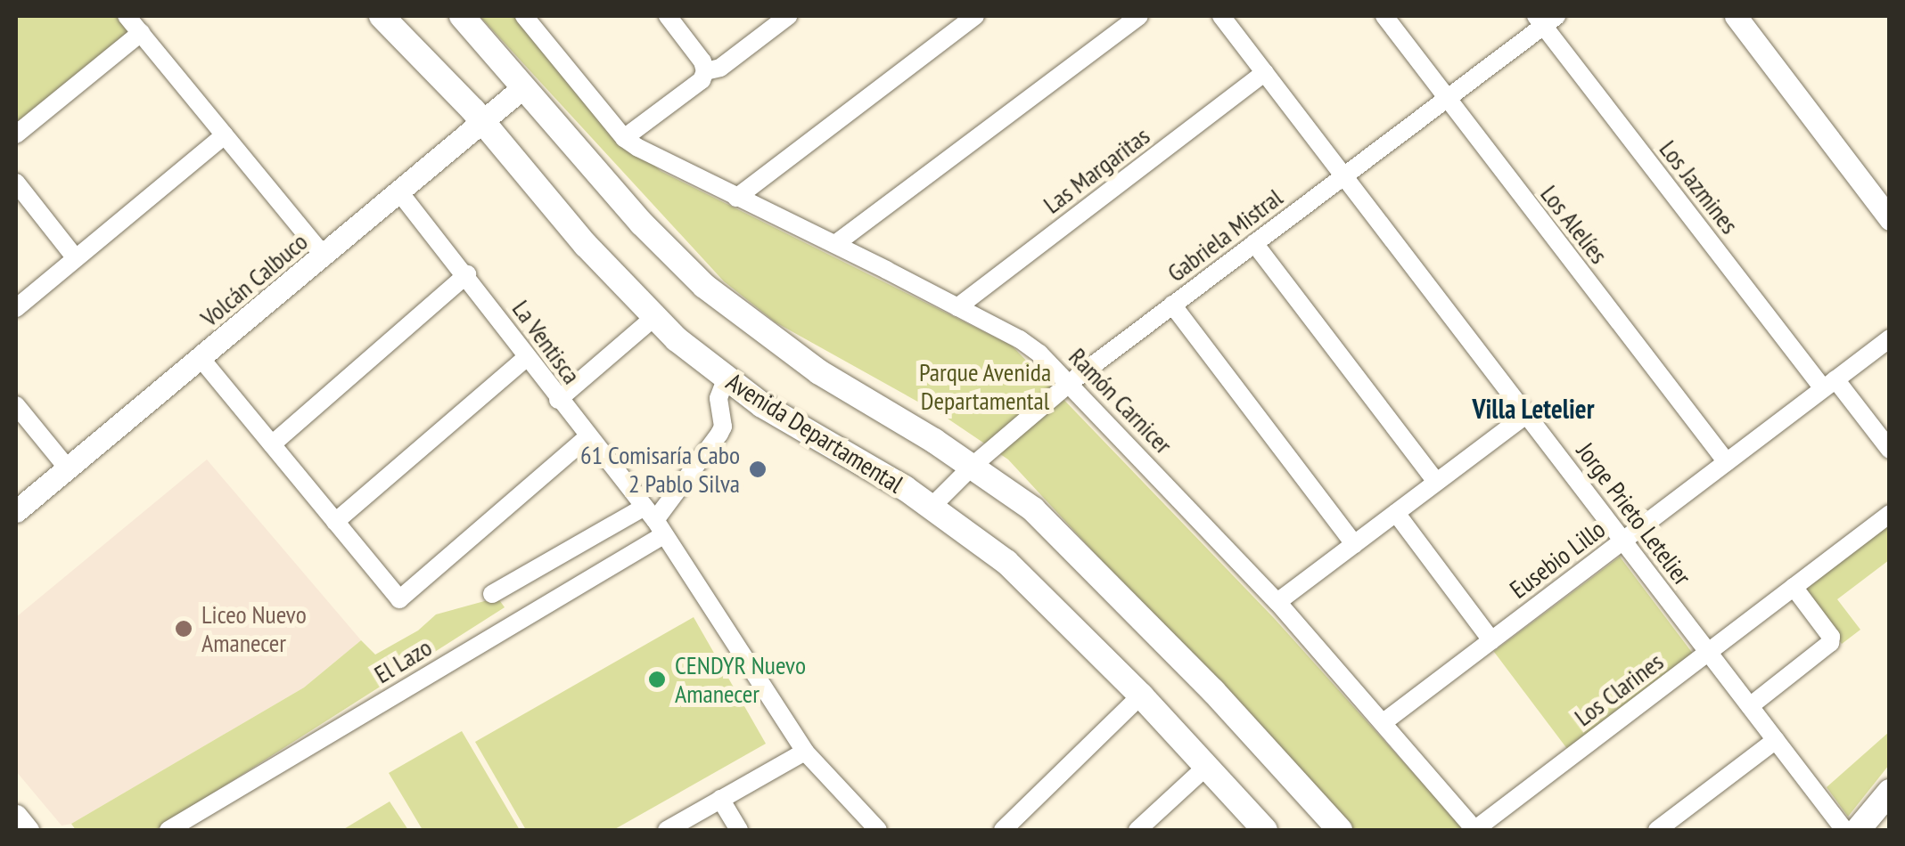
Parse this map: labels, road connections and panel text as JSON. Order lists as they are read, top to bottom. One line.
{"streets":{"main road":["Avenida Departamental"],"street":["Las Margaritas","Los Jazmines","Los Alelíes","Gabriela Mistral","Volcán Calbuco","La Ventisca","Ramón Carnicer","Jorge Prieto Letelier","Eusebio Lillo","El Lazo","Los Clarines"]},"crossings":[["Las Margaritas","Ramón Carnicer"],["Las Margaritas","Jorge Prieto Letelier"],["Los Jazmines","Gabriela Mistral"],["Los Jazmines","Eusebio Lillo"],["Los Alelíes","Gabriela Mistral"],["Los Alelíes","Eusebio Lillo"],["Gabriela Mistral","Ramón Carnicer"],["Gabriela Mistral","Avenida Departamental"],["Gabriela Mistral","Jorge Prieto Letelier"],["Volcán Calbuco","La Ventisca"],["Volcán Calbuco","Avenida Departamental"],["La Ventisca","El Lazo"],["Ramón Carnicer","Eusebio Lillo"],["Ramón Carnicer","Los Clarines"],["Avenida Departamental","El Lazo"],["Jorge Prieto Letelier","Eusebio Lillo"],["Jorge Prieto Letelier","Los Clarines"]],"districts":["Villa Letelier"],"parks":["Parque Avenida Departamental"],"places":["61 Comisaría Cabo 2 Pablo Silva","Liceo Nuevo Amanecer","CENDYR Nuevo Amanecer"]}
